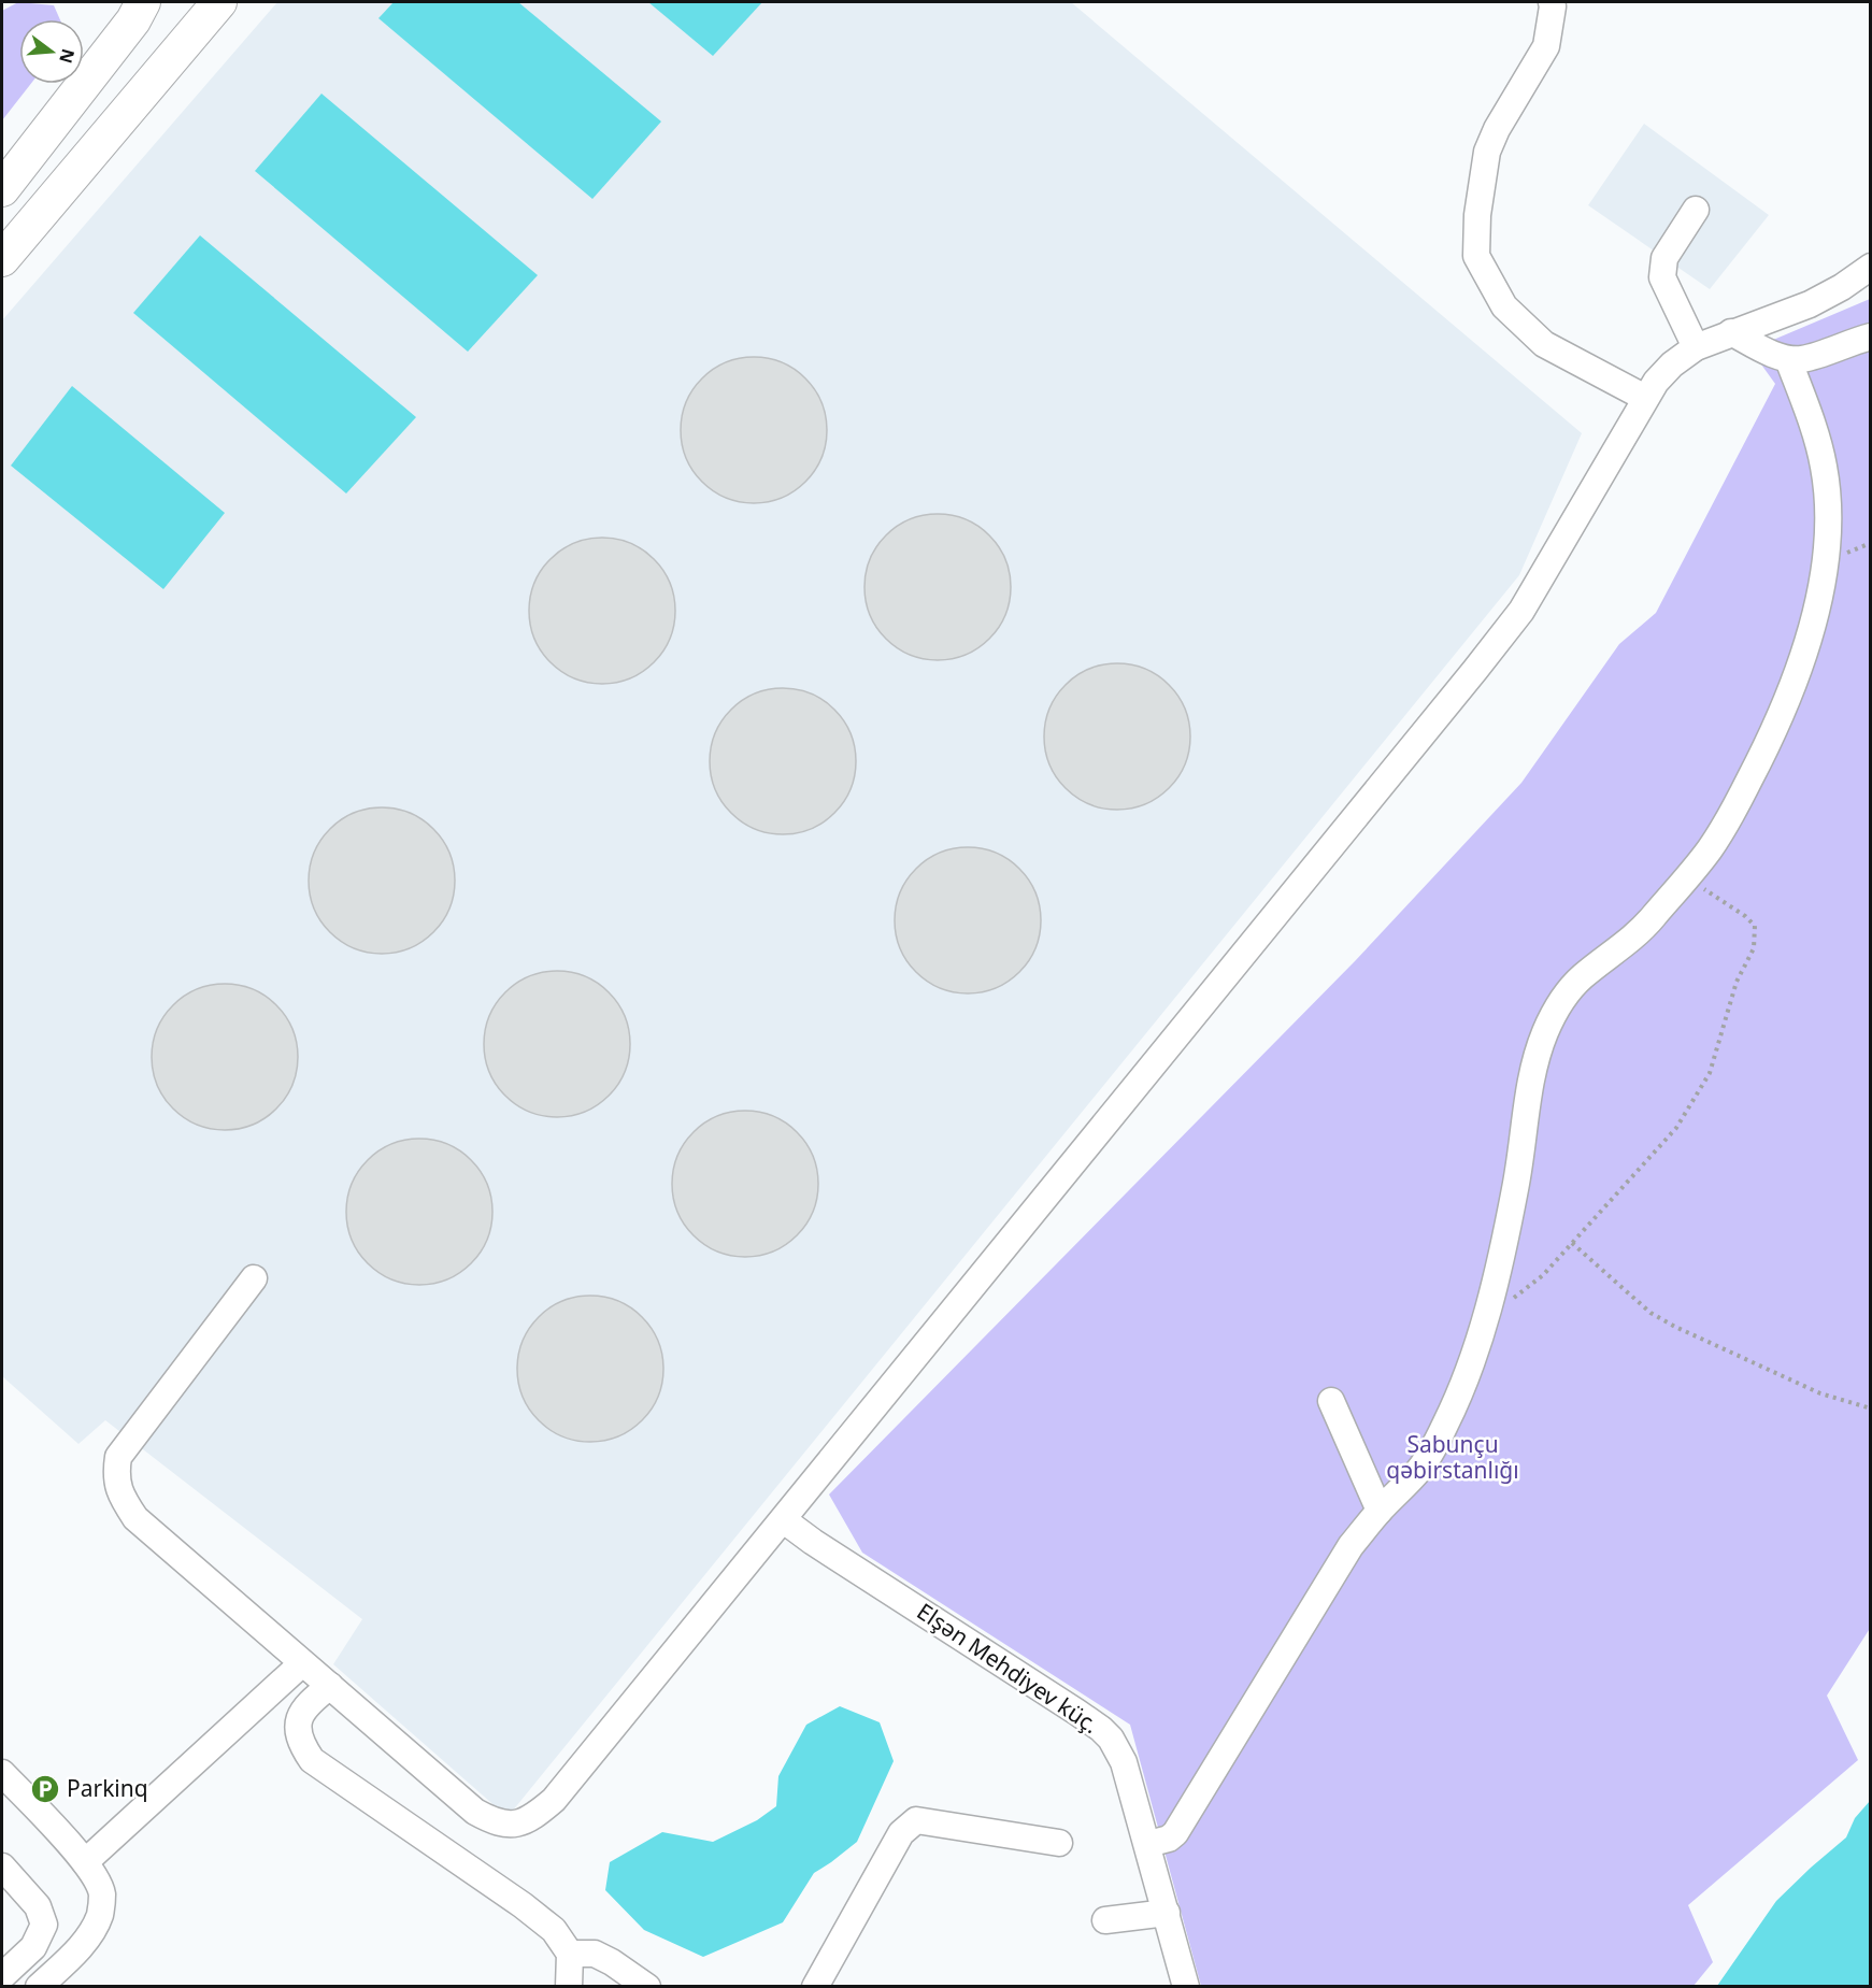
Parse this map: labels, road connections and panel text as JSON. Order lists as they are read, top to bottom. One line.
{"streets":{"street":["Elşən Mehdiyev küç."]},"parks":["Sabunçu qəbirstanlığı"],"places":{"parking":["Parkinq"]},"north":"right"}
